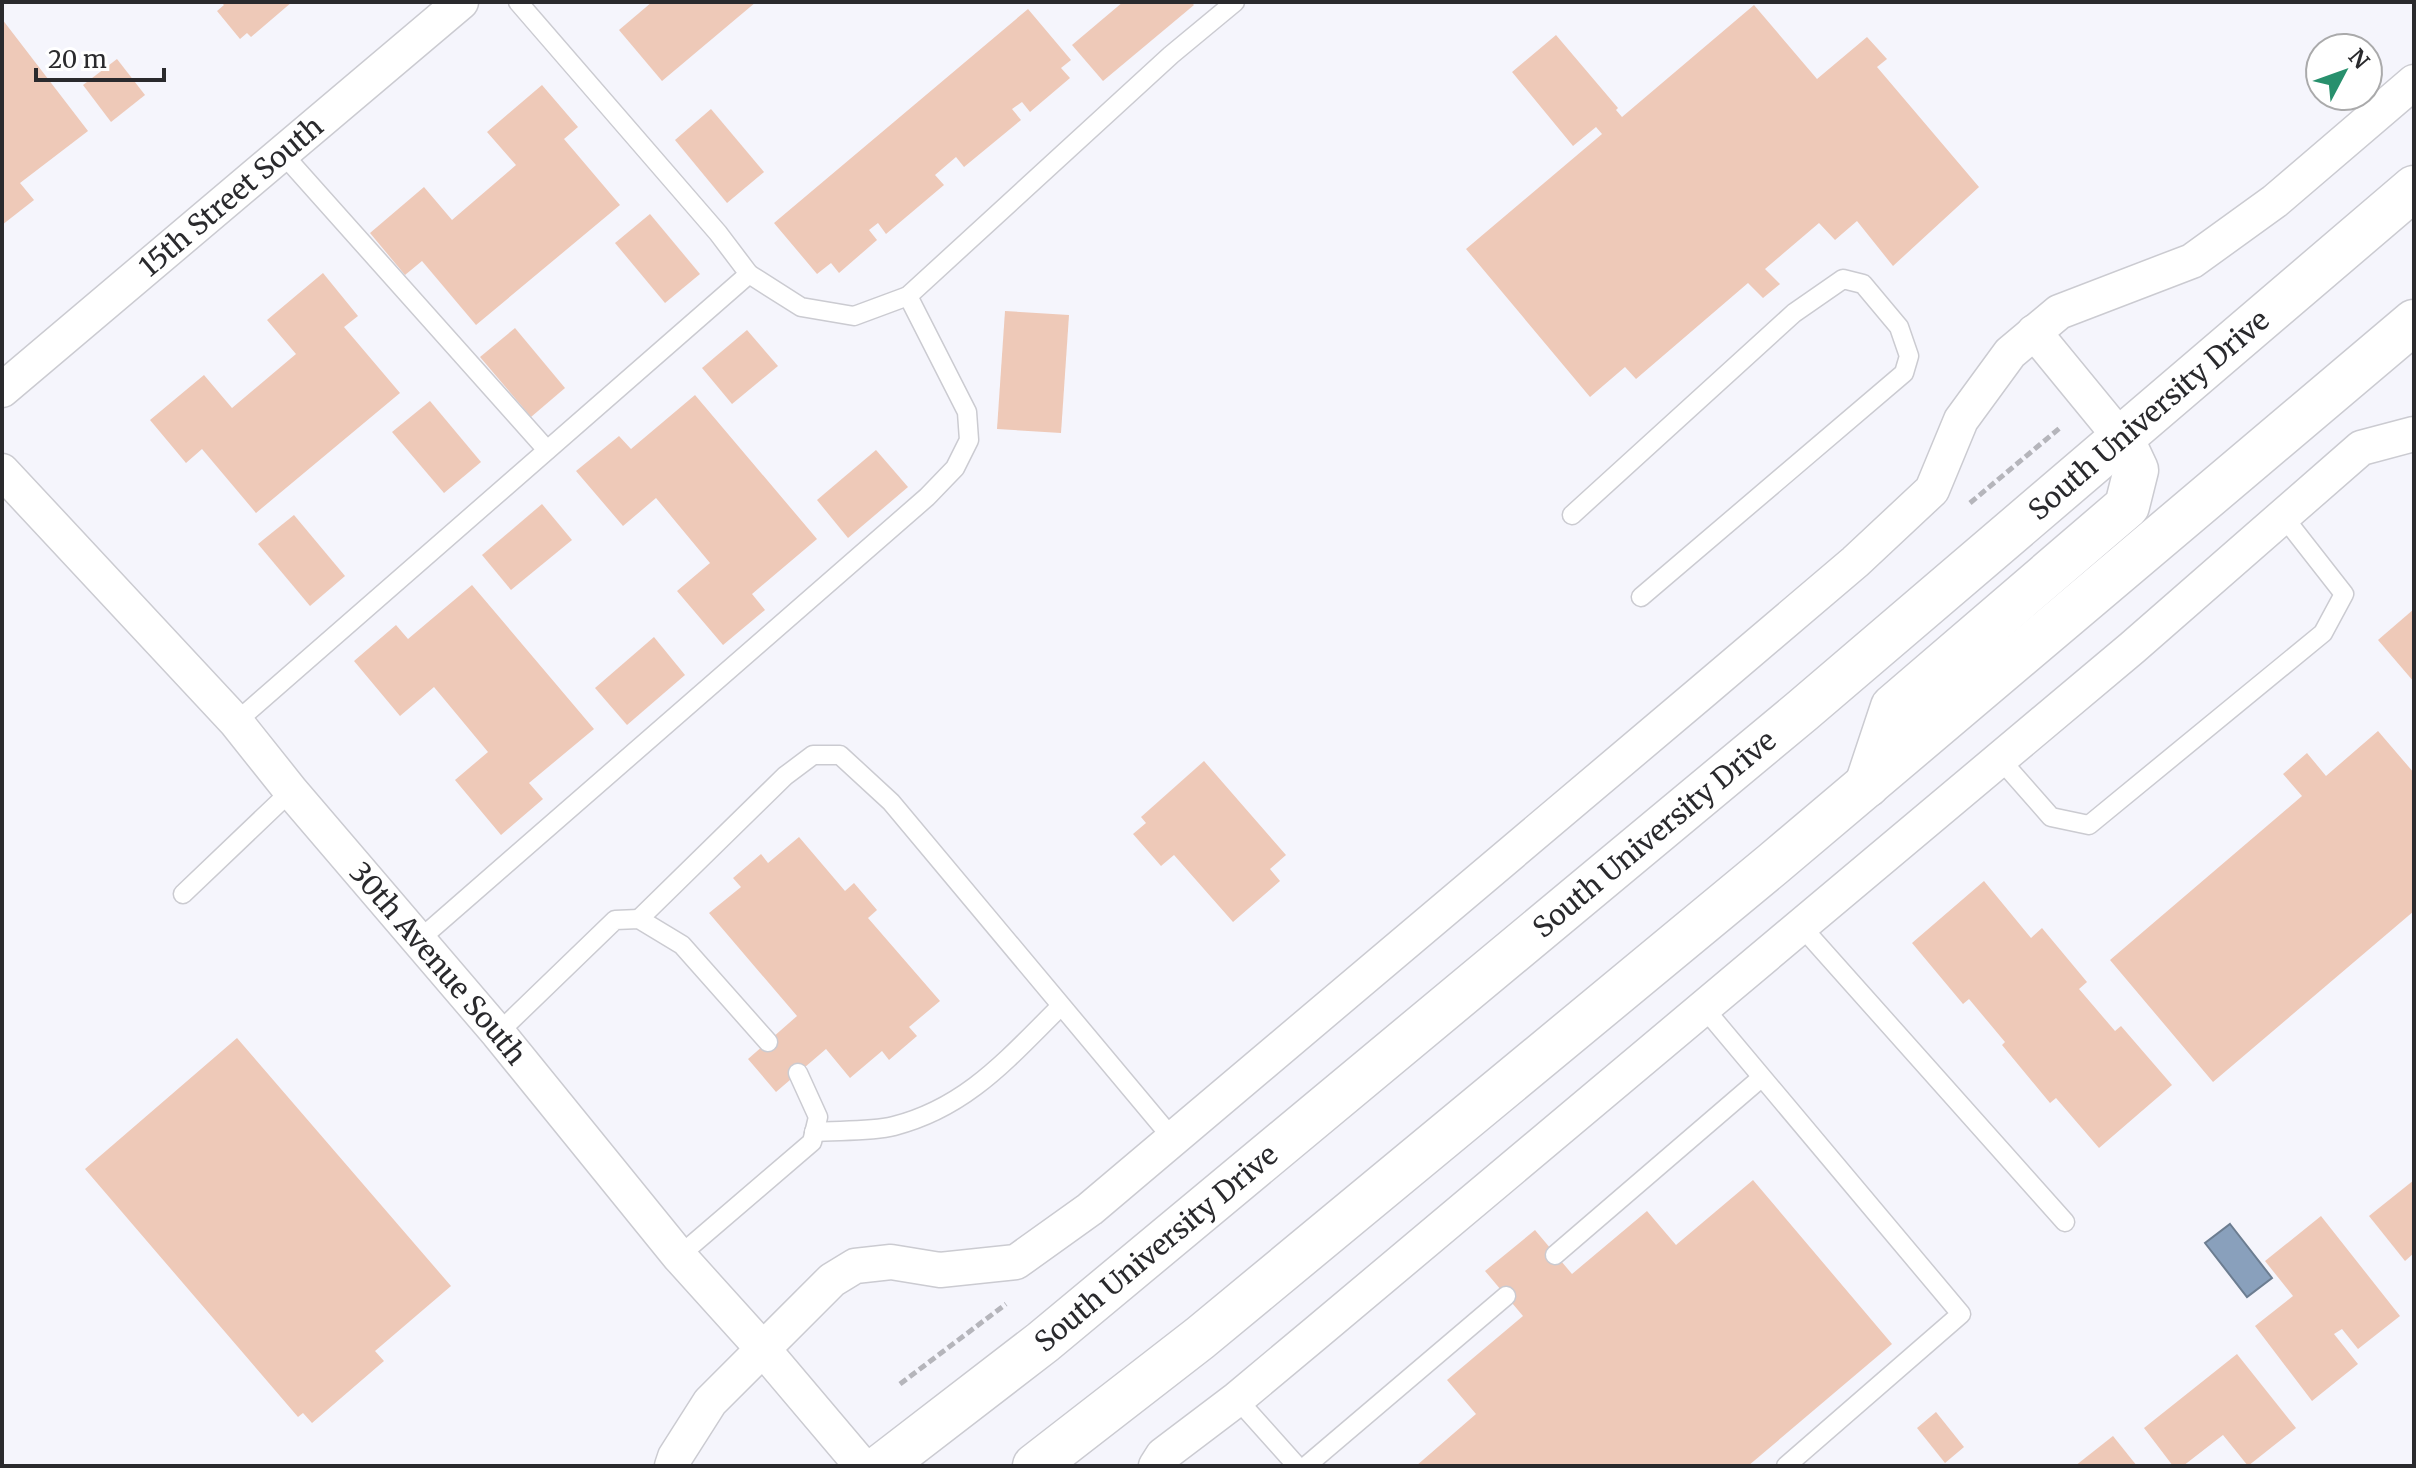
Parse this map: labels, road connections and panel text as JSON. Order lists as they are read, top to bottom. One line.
{"streets":{"main road":["South University Drive"],"street":["15th Street South","30th Avenue South"]},"scale_bar":"20 m","north":"top right"}
